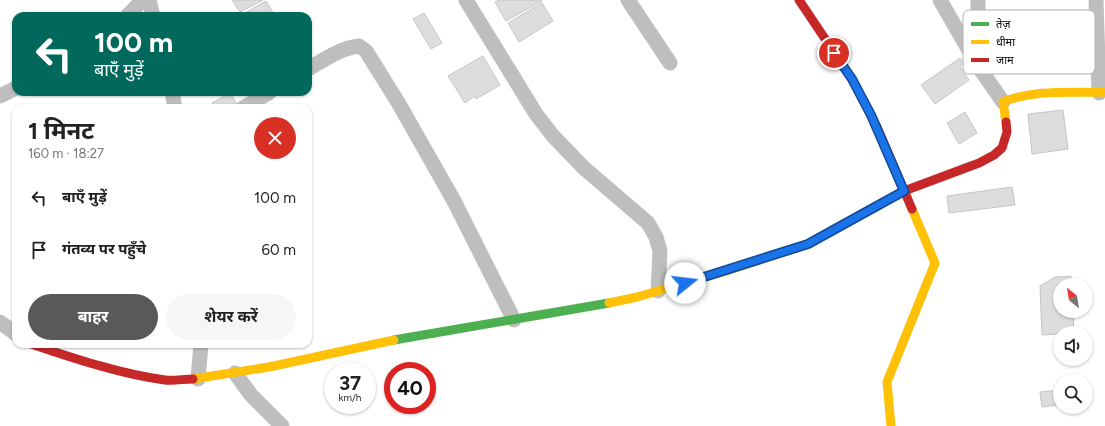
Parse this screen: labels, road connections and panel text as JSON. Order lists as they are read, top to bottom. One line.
{"legend":["तेज़","धीमा","जाम"],"north":"top left","page":{"turn":["100 m","बाएँ मुड़ें"],"heading":["1 मिनट","160 m · 18:27"],"list":[{"name":"बाएँ मुड़ें","value":"100 m"},{"name":"गंतव्य पर पहुँचे","value":"60 m"}],"buttons":["बाहर","शेयर करें"],"speed":"37 km/h","limit":"40"}}
